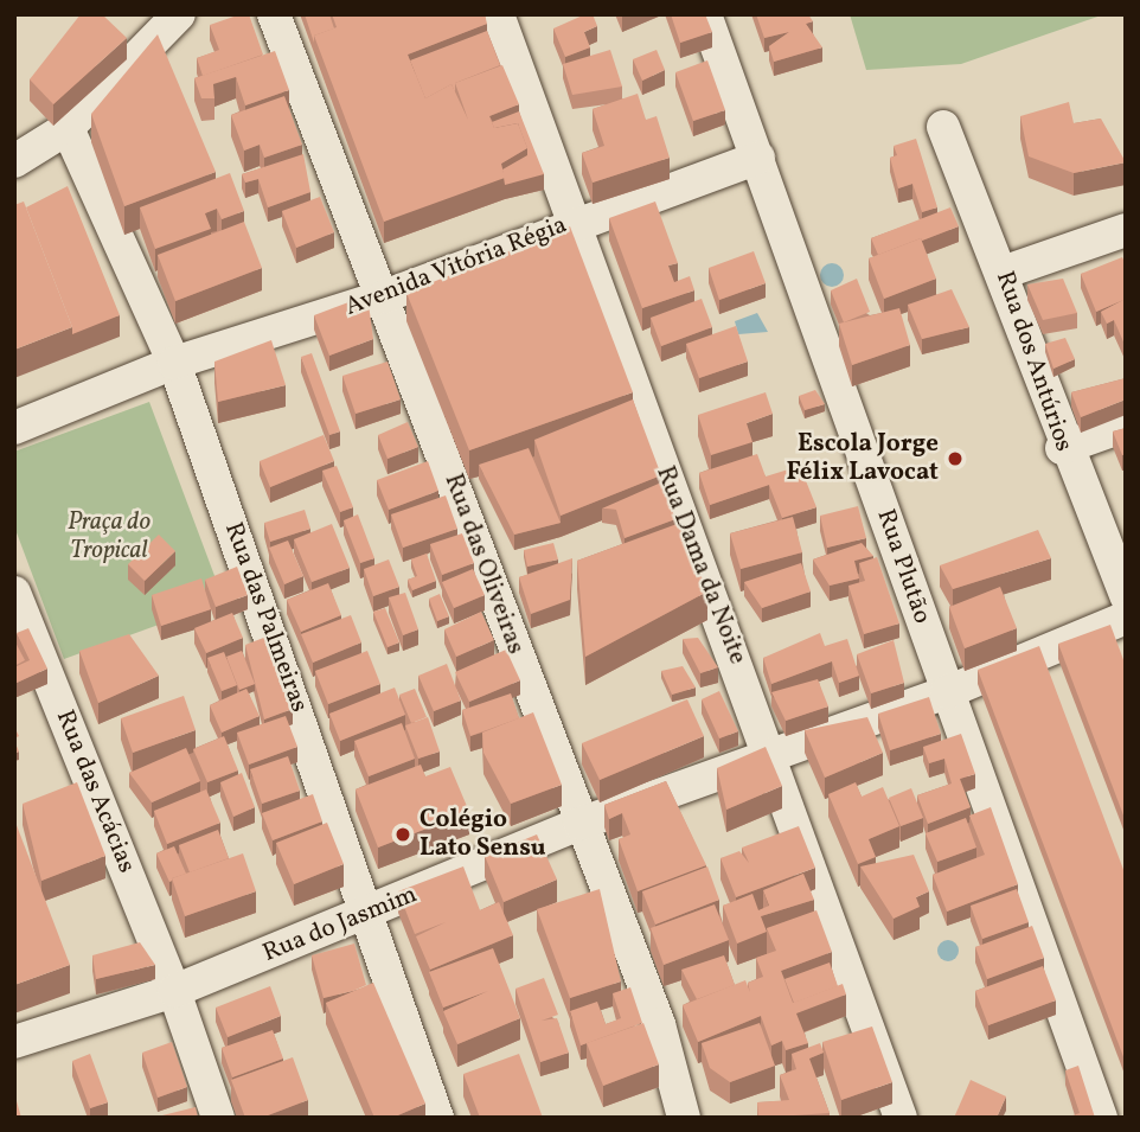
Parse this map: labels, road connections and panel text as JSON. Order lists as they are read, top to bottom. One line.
{"streets":{"street":["Avenida Vitória Régia","Rua dos Antúrios","Rua das Oliveiras","Rua Dama da Noite","Rua Plutão","Rua das Palmeiras","Rua das Acácias","Rua do Jasmim"]},"crossings":[["Avenida Vitória Régia","Rua das Oliveiras"],["Avenida Vitória Régia","Rua Dama da Noite"],["Avenida Vitória Régia","Rua Plutão"],["Avenida Vitória Régia","Rua das Palmeiras"],["Rua das Oliveiras","Rua do Jasmim"],["Rua Dama da Noite","Rua do Jasmim"],["Rua Plutão","Rua do Jasmim"],["Rua das Palmeiras","Rua do Jasmim"],["Rua das Acácias","Rua do Jasmim"]],"parks":["Praça do Tropical"],"places":["Escola Jorge Félix Lavocat","Colégio Lato Sensu"]}
